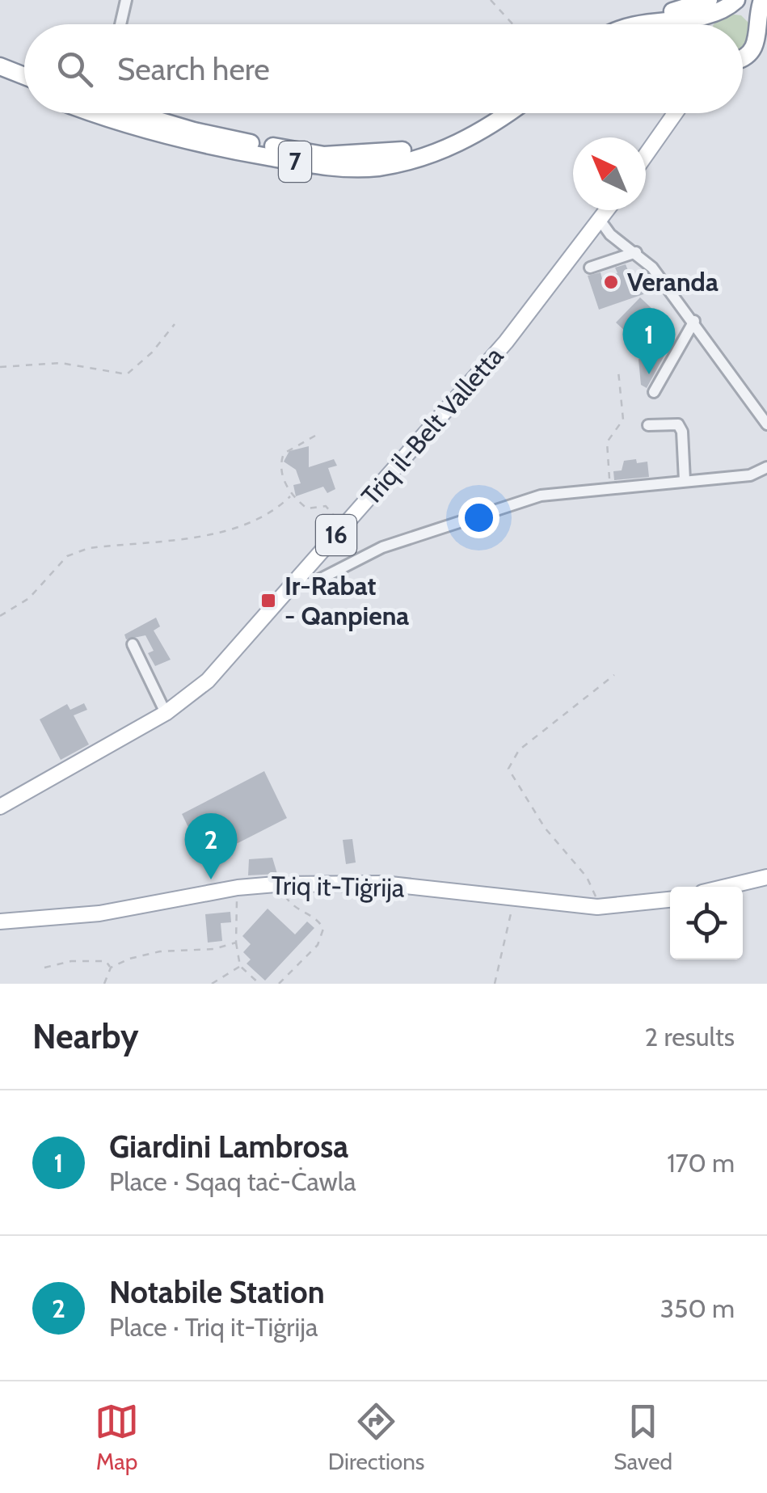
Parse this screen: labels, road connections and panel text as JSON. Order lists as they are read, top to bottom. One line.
{"streets":{"highway":["7"],"main road":["Triq il-Belt Valletta","16","Triq it-Tiġrija"]},"places":{"other":["Veranda"],"transit":["Ir-Rabat - Qanpiena"]},"north":"top left","page":{"search":"Search here","pins":["1","2"],"heading":["Nearby","2 results"],"list":[{"mark":"1","name":"Giardini Lambrosa","note":"Place · Sqaq taċ-Ċawla","value":"170 m"},{"mark":"2","name":"Notabile Station","note":"Place · Triq it-Tiġrija","value":"350 m"}],"nav":["Map","Directions","Saved"]}}
